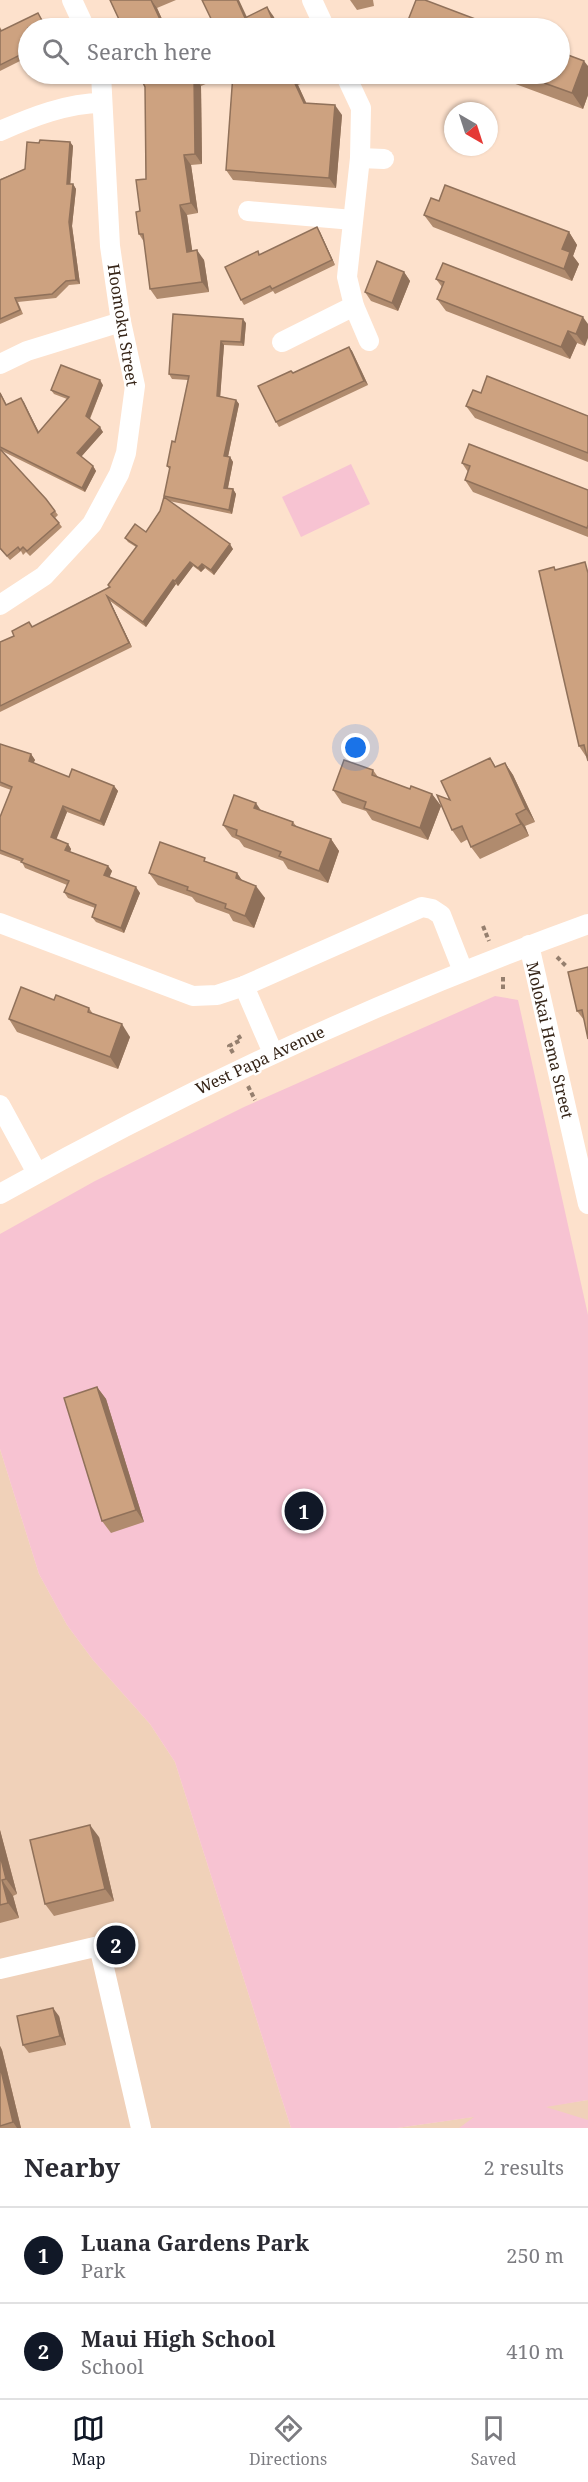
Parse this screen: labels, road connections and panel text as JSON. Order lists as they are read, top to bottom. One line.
{"streets":{"street":["Hoomoku Street","Molokai Hema Street","West Papa Avenue"]},"crossings":[["Molokai Hema Street","West Papa Avenue"]],"north":"bottom right","page":{"search":"Search here","pins":["1","2"],"heading":["Nearby","2 results"],"list":[{"mark":"1","name":"Luana Gardens Park","note":"Park","value":"250 m"},{"mark":"2","name":"Maui High School","note":"School","value":"410 m"}],"nav":["Map","Directions","Saved"]}}
